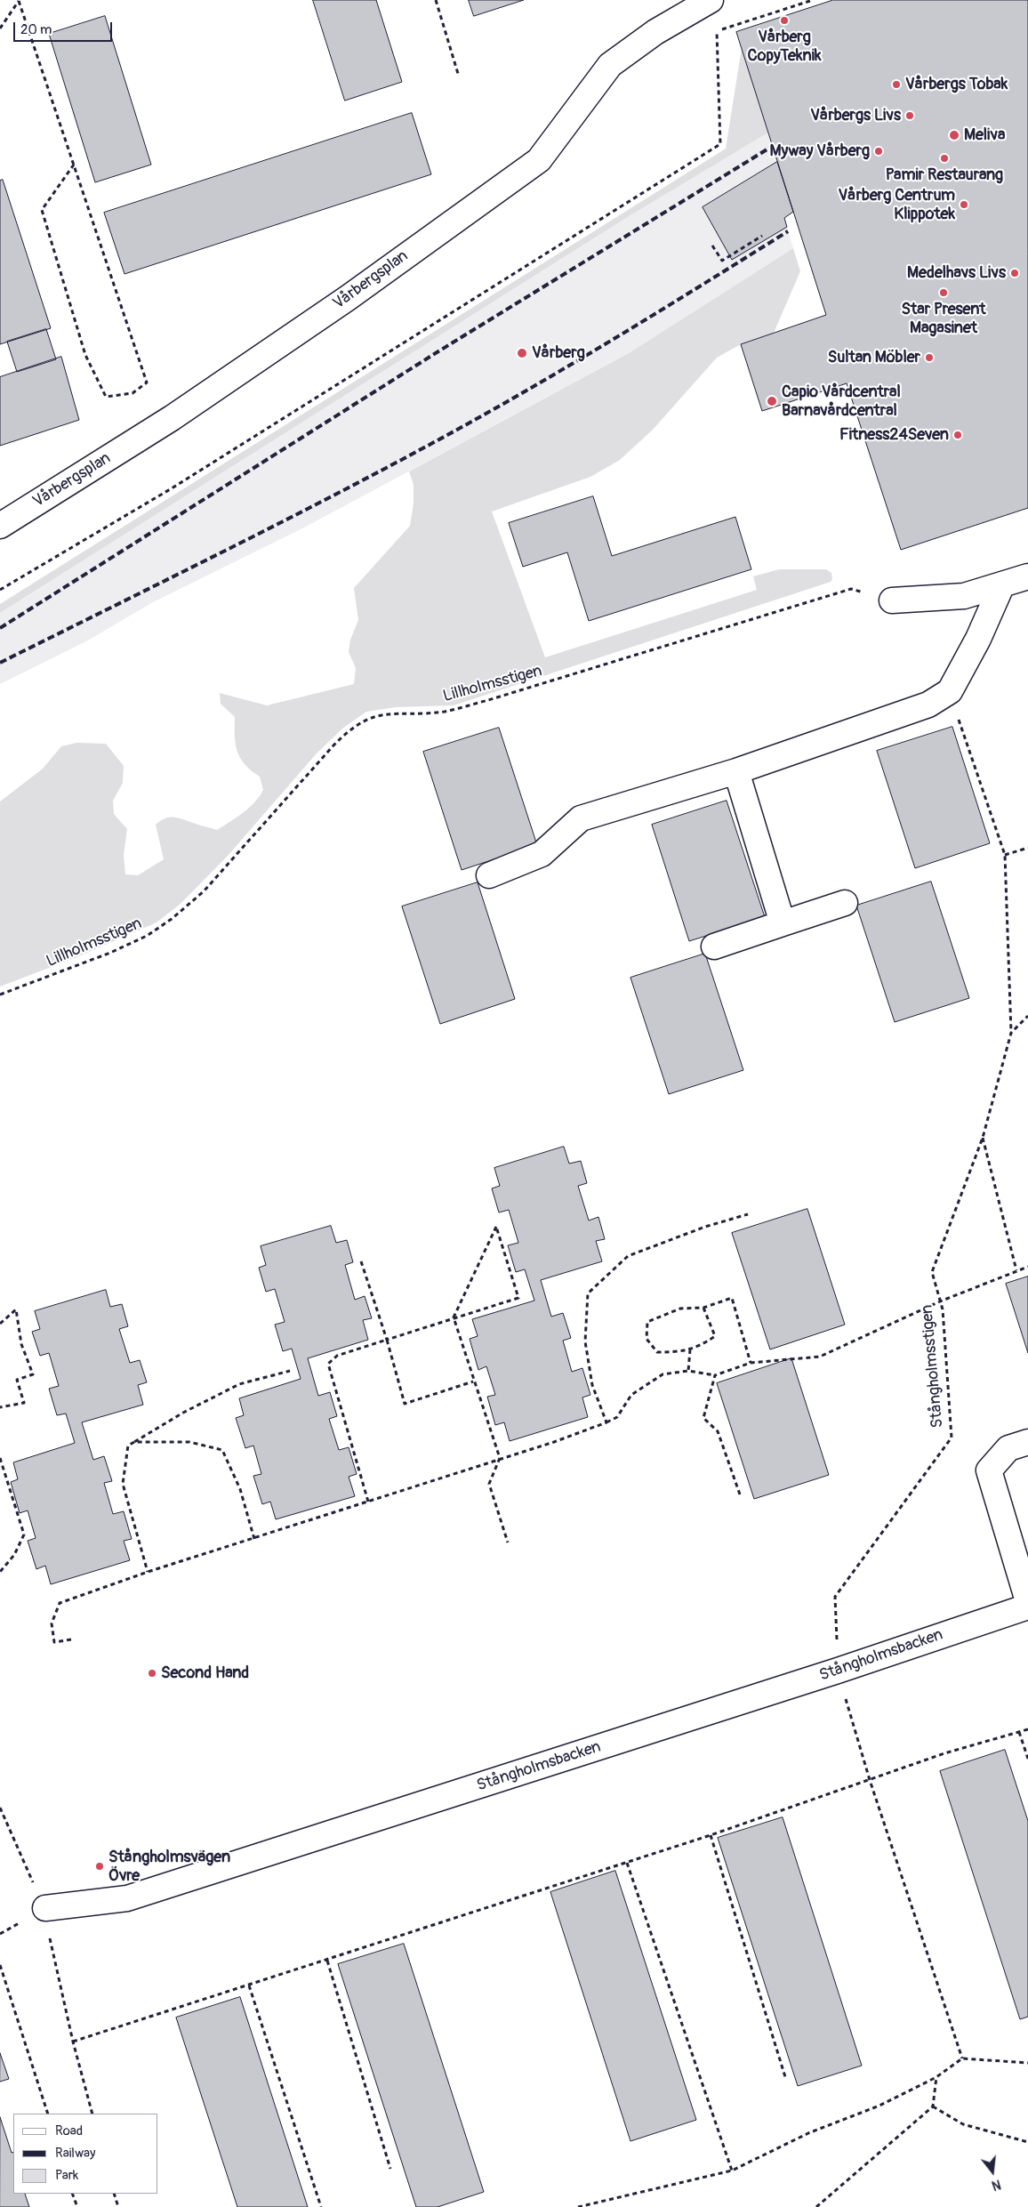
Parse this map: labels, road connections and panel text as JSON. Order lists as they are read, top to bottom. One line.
{"streets":{"street":["Vårbergsplan","Stångholmsbacken"],"path":["Lillholmsstigen","Stångholmsstigen"]},"crossings":[["Stångholmsstigen","Stångholmsbacken"]],"places":["Vårberg CopyTeknik","Vårbergs Tobak","Vårbergs Livs","Meliva","Myway Vårberg","Pamir Restaurang","Vårberg Centrum Klippotek","Medelhavs Livs","Star Present Magasinet","Vårberg","Sultan Möbler","Capio Vårdcentral Barnavårdcentral","Fitness24Seven","Second Hand","Stångholmsvägen Övre"],"legend":["Road","Railway","Park"],"scale_bar":"20 m","north":"bottom"}
